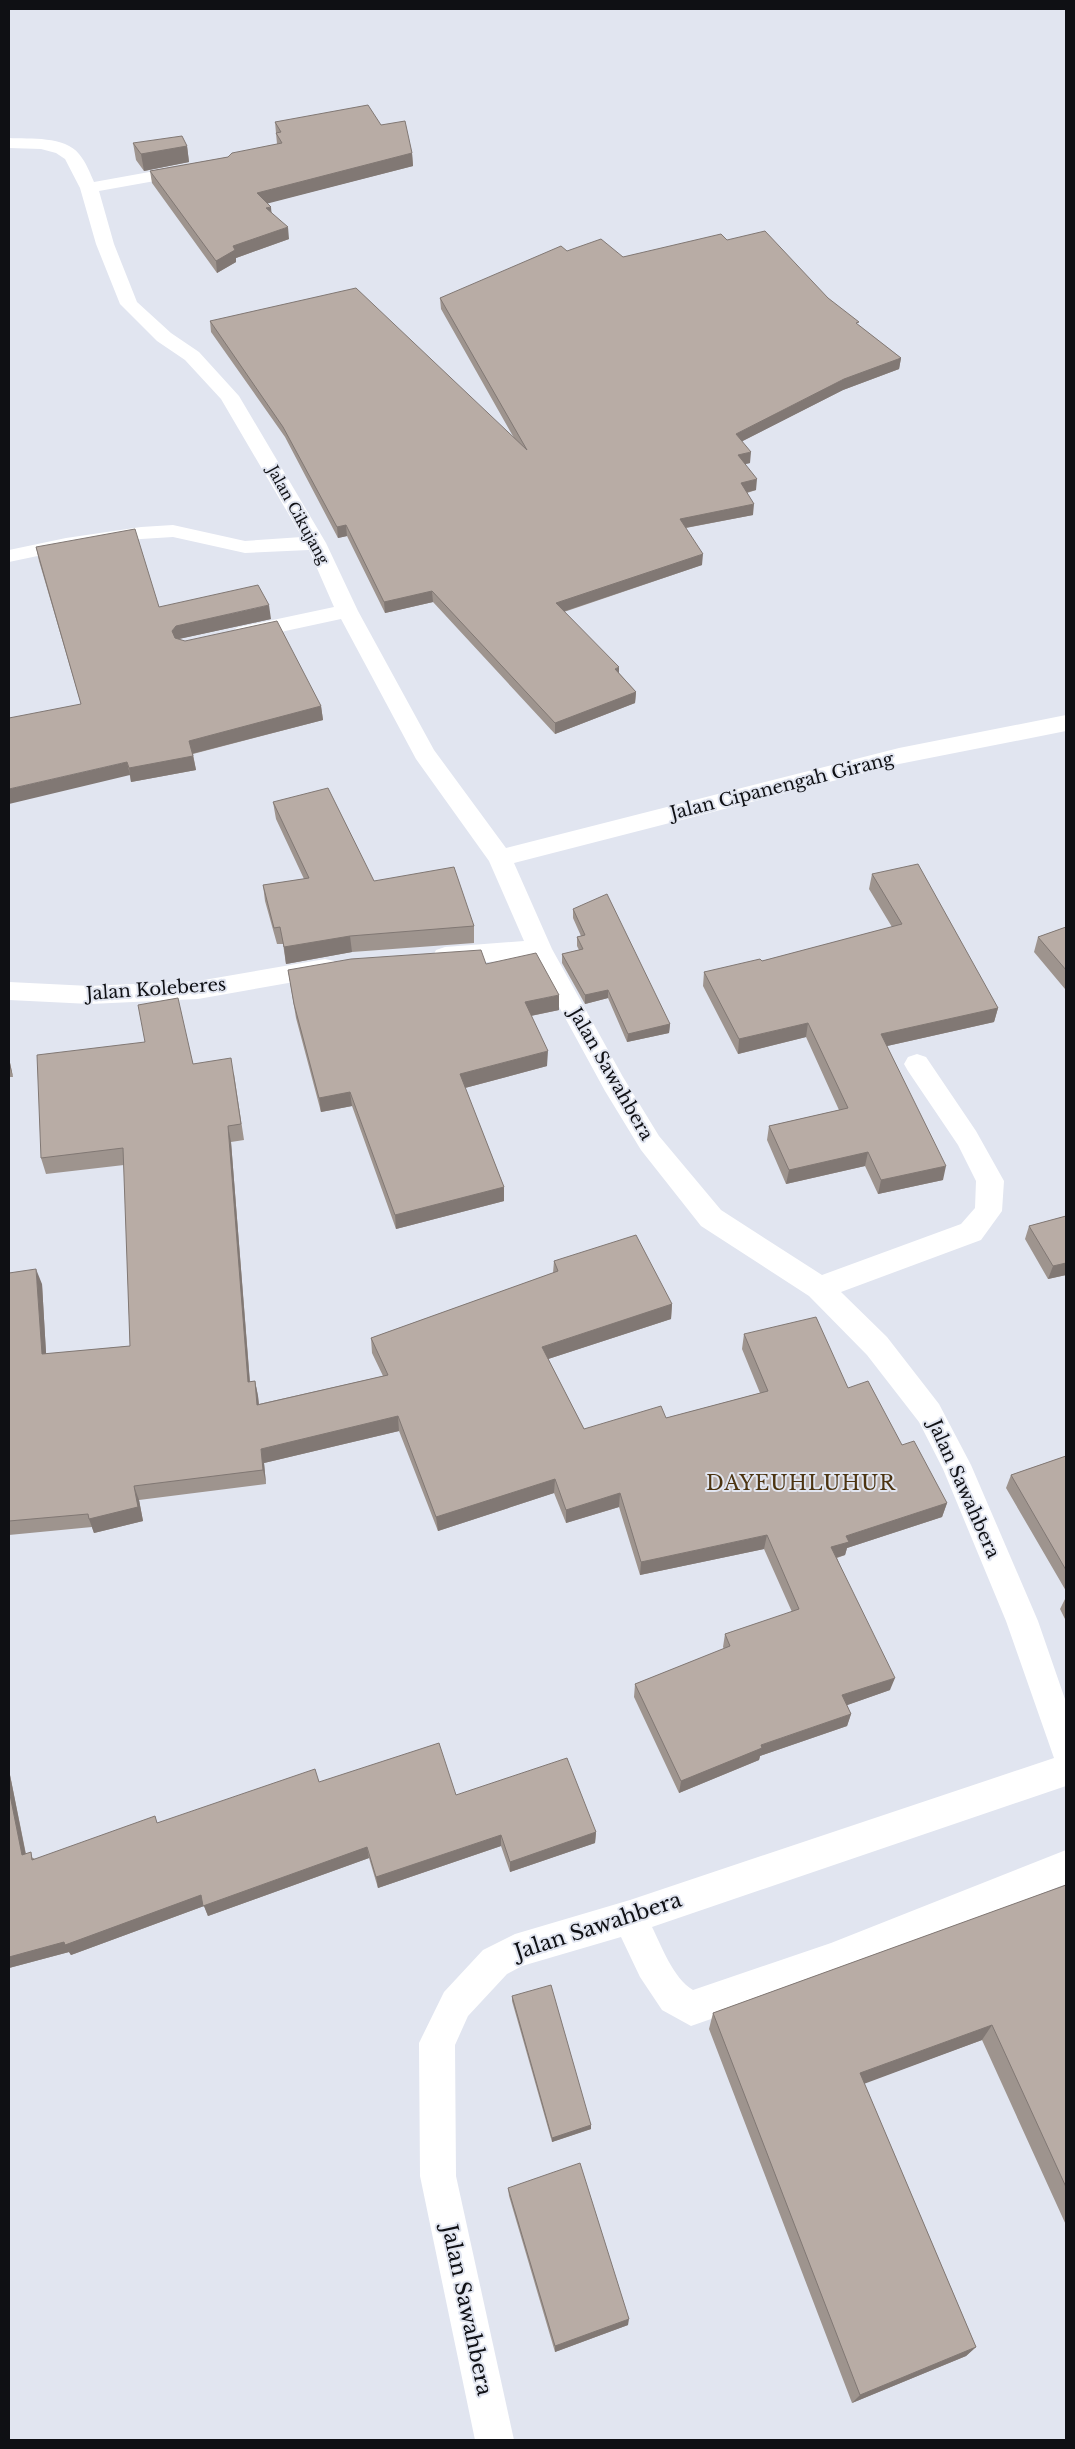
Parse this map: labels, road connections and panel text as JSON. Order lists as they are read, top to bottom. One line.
{"streets":{"street":["Jalan Cikujang","Jalan Cipanengah Girang","Jalan Koleberes","Jalan Sawahbera"]},"crossings":[["Jalan Cikujang","Jalan Cipanengah Girang"],["Jalan Cikujang","Jalan Sawahbera"]],"districts":["DAYEUHLUHUR"]}
